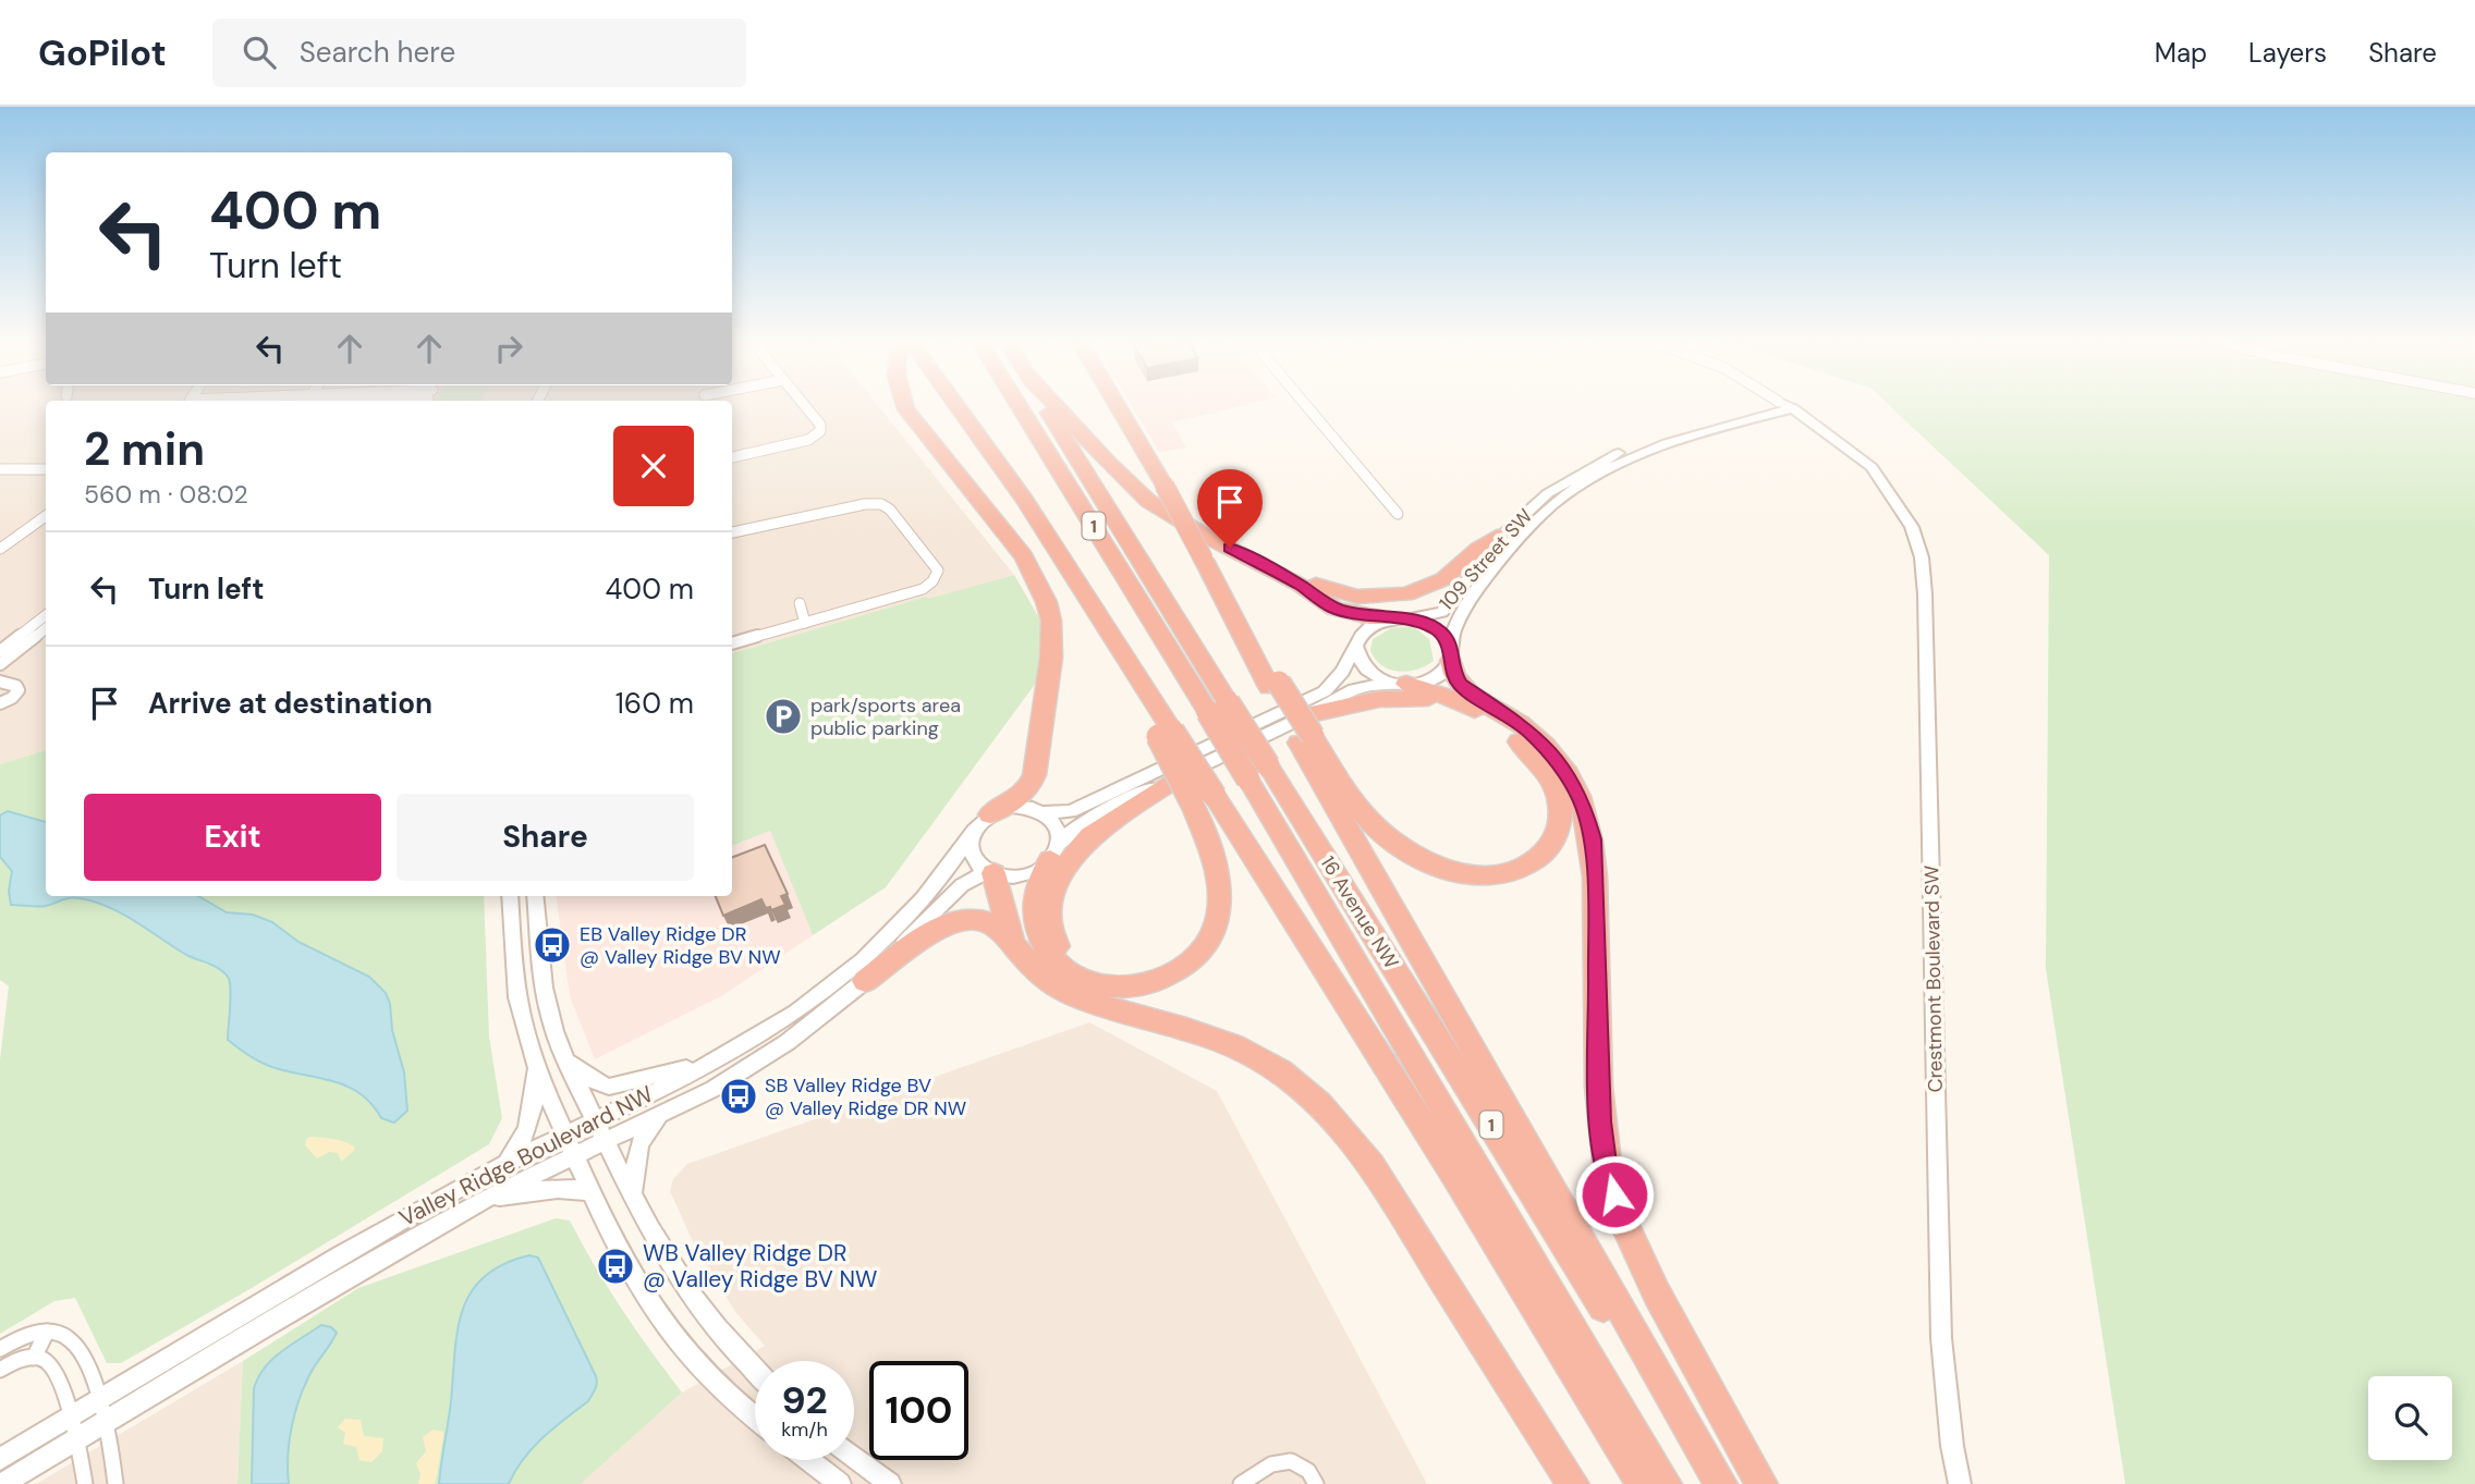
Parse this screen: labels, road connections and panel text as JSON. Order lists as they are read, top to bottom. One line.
{"streets":{"highway":["1","16 Avenue NW"],"street":["109 Street SW","Crestmont Boulevard SW","Valley Ridge Boulevard NW"]},"crossings":[["109 Street SW","Crestmont Boulevard SW"]],"places":{"parking":["park/sports area public parking"],"bus stop":["EB Valley Ridge DR @ Valley Ridge BV NW","SB Valley Ridge BV @ Valley Ridge DR NW","WB Valley Ridge DR @ Valley Ridge BV NW"]},"page":{"header":"GoPilot","search":"Search here","nav":["Map","Layers","Share"],"turn":["400 m","Turn left"],"heading":["2 min","560 m · 08:02"],"list":[{"name":"Turn left","value":"400 m"},{"name":"Arrive at destination","value":"160 m"}],"buttons":["Exit","Share"],"speed":"92 km/h","limit":"100"}}
